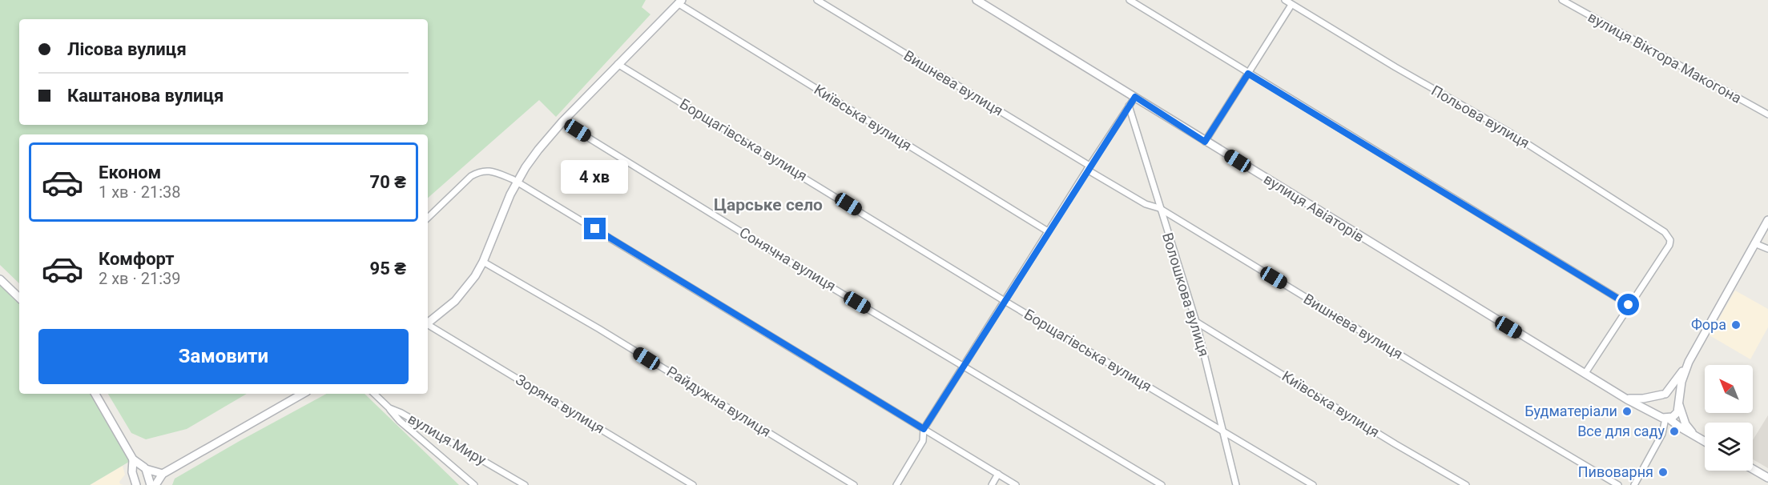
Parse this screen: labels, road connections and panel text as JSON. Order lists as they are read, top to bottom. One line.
{"streets":{"main road":["вулиця Авіаторів"],"street":["вулиця Віктора Макогона","Вишнева вулиця","Польова вулиця","Київська вулиця","Борщагівська вулиця","Сонячна вулиця","Волошкова вулиця","Райдужна вулиця","Зоряна вулиця","вулиця Миру"]},"crossings":[["Вишнева вулиця","Волошкова вулиця"],["Київська вулиця","Волошкова вулиця"],["Борщагівська вулиця","Волошкова вулиця"]],"districts":["Царське село"],"places":["Фора","Будматеріали","Все для саду","Пивоварня"],"north":"top left","page":{"banner":["Лісова вулиця","Каштанова вулиця"],"list":[{"name":"Економ","note":"1 хв · 21:38","value":"70 ₴"},{"name":"Комфорт","note":"2 хв · 21:39","value":"95 ₴"}],"bubble":"4 хв","buttons":"Замовити"}}
